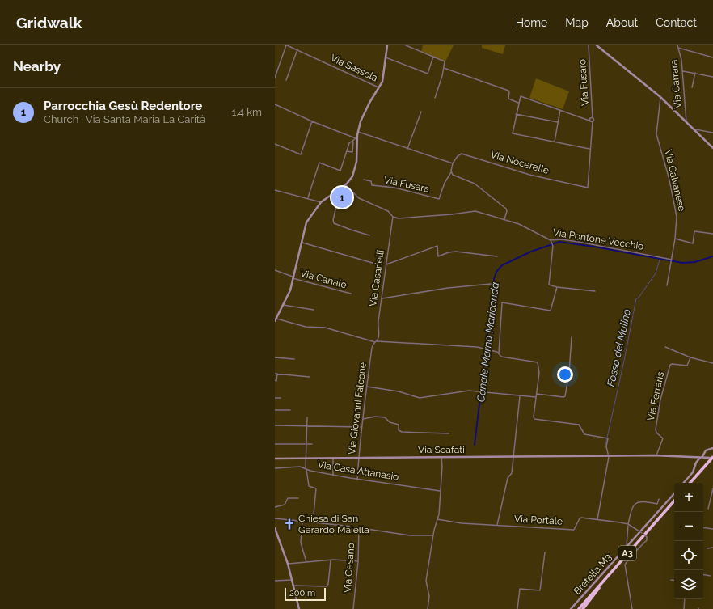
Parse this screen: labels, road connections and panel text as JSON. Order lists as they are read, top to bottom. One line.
{"streets":{"highway":["A3"],"street":["Via Sassola","Via Fusaro","Via Carrara","Via Nocerelle","Via Calvanese","Via Fusara","Via Pontone Vecchio","Via Casarielli","Via Canale","Via Ferraris","Via Giovanni Falcone","Via Scafati","Via Casa Attanasio","Via Portale","Via Cesano","Bretella M3"]},"crossings":[["Via Fusaro","Via Nocerelle"],["Via Calvanese","Via Pontone Vecchio"],["Via Pontone Vecchio","Via Casarielli"],["Via Casarielli","Via Giovanni Falcone"],["Via Ferraris","Via Scafati"],["Via Giovanni Falcone","Via Scafati"],["Via Giovanni Falcone","Via Casa Attanasio"]],"water":["Canale Marna Mariconda","Fosso del Mulino"],"places":{"church":["Chiesa di San Gerardo Maiella"]},"scale_bar":"200 m","page":{"header":"Gridwalk","nav":["Home","Map","About","Contact"],"heading":"Nearby","list":[{"mark":"1","name":"Parrocchia Gesù Redentore","note":"Church · Via Santa Maria La Carità","value":"1.4 km"}],"pins":"1","map_buttons":["+","−"],"scale":"200 m"}}
